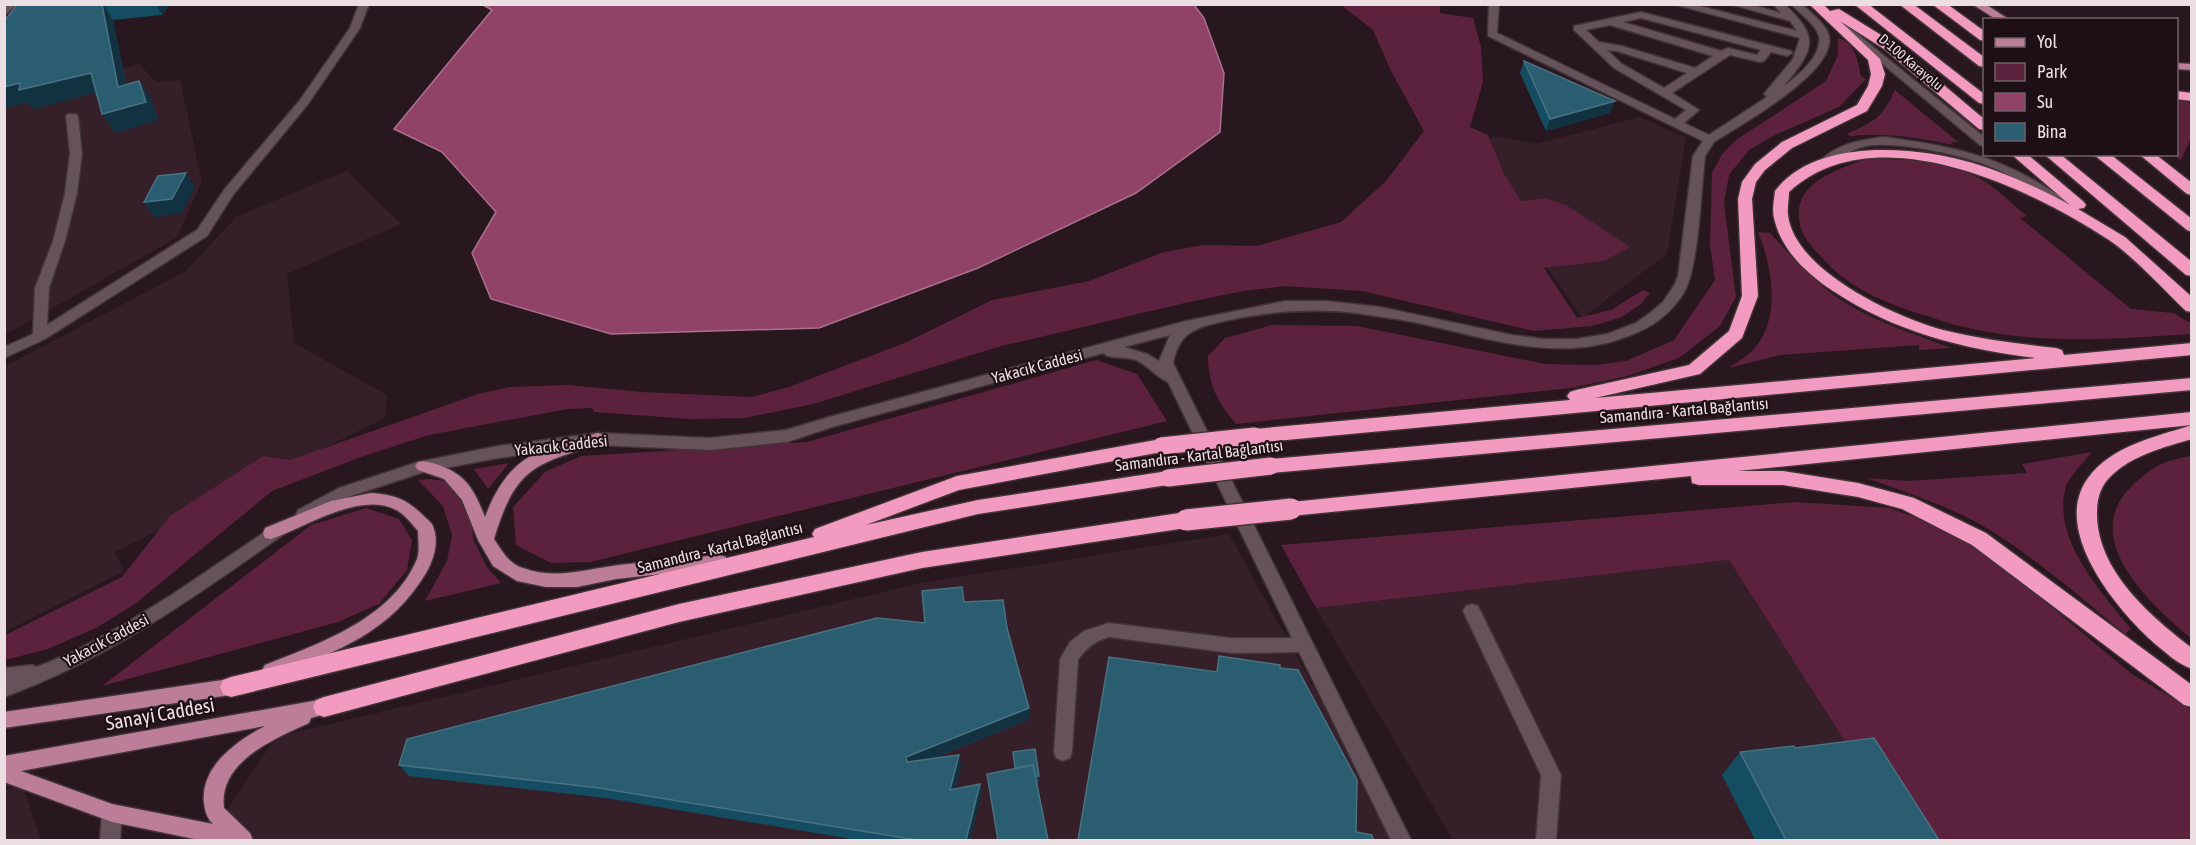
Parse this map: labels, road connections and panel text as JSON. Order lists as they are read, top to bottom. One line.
{"streets":{"highway":["Samandıra - Kartal Bağlantısı"],"main road":["Sanayi Caddesi"],"street":["D-100 Karayolu","Yakacık Caddesi"]},"crossings":[["Yakacık Caddesi","Sanayi Caddesi"],["Samandıra - Kartal Bağlantısı","Sanayi Caddesi"]],"legend":["Yol","Park","Su","Bina"]}
